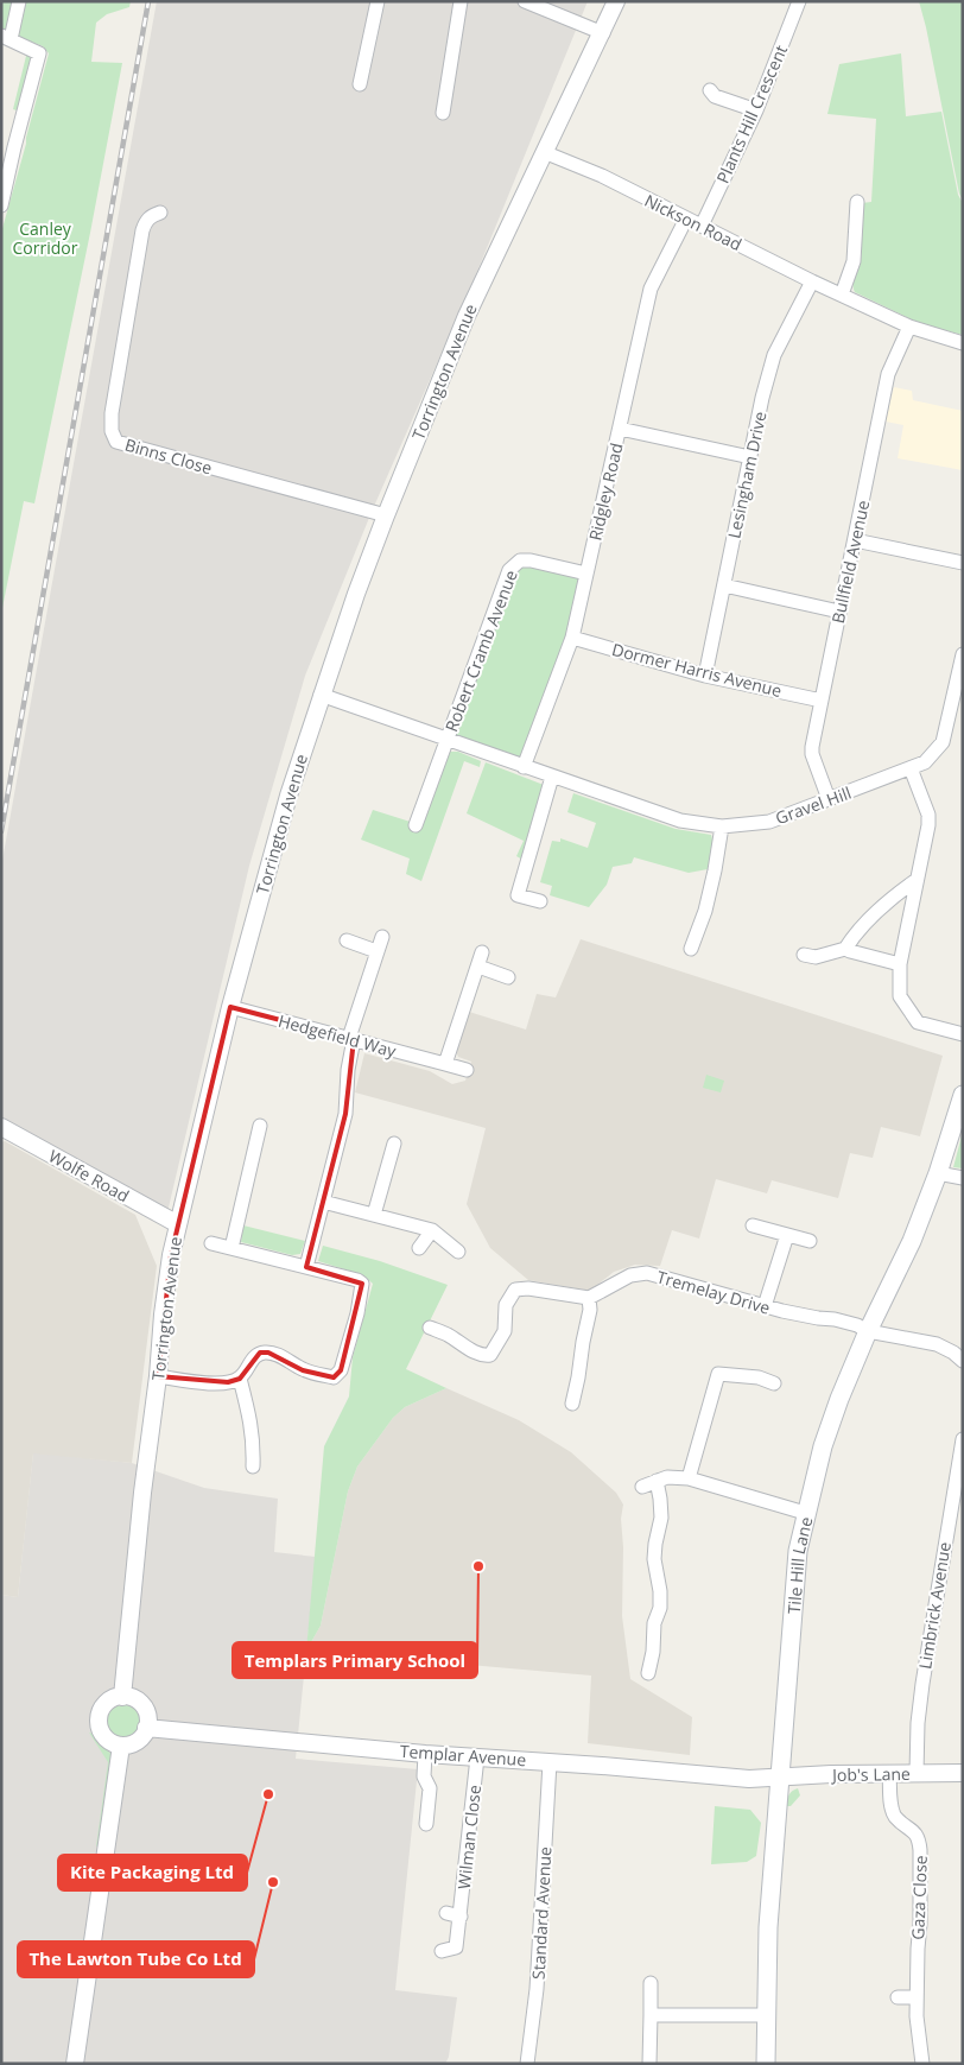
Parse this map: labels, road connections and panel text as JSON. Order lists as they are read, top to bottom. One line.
{"streets":{"main road":["Tile Hill Lane"],"street":["Plants Hill Crescent","Nickson Road","Torrington Avenue","Binns Close","Lesingham Drive","Ridgley Road","Bullfield Avenue","Robert Cramb Avenue","Dormer Harris Avenue","Gravel Hill","Hedgefield Way","Wolfe Road","Tremelay Drive","Limbrick Avenue","Templar Avenue","Job's Lane","Wilman Close","Gaza Close","Standard Avenue"]},"crossings":[["Plants Hill Crescent","Nickson Road"],["Nickson Road","Torrington Avenue"],["Nickson Road","Lesingham Drive"],["Nickson Road","Ridgley Road"],["Nickson Road","Bullfield Avenue"],["Torrington Avenue","Binns Close"],["Torrington Avenue","Gravel Hill"],["Torrington Avenue","Hedgefield Way"],["Torrington Avenue","Wolfe Road"],["Torrington Avenue","Templar Avenue"],["Lesingham Drive","Dormer Harris Avenue"],["Ridgley Road","Robert Cramb Avenue"],["Ridgley Road","Dormer Harris Avenue"],["Ridgley Road","Gravel Hill"],["Bullfield Avenue","Dormer Harris Avenue"],["Bullfield Avenue","Gravel Hill"],["Robert Cramb Avenue","Gravel Hill"],["Tremelay Drive","Tile Hill Lane"],["Tile Hill Lane","Templar Avenue"],["Tile Hill Lane","Job's Lane"],["Limbrick Avenue","Job's Lane"],["Templar Avenue","Job's Lane"],["Templar Avenue","Wilman Close"],["Templar Avenue","Standard Avenue"],["Job's Lane","Gaza Close"]],"parks":["Canley Corridor"],"places":["Templars Primary School","Kite Packaging Ltd","The Lawton Tube Co Ltd"]}
